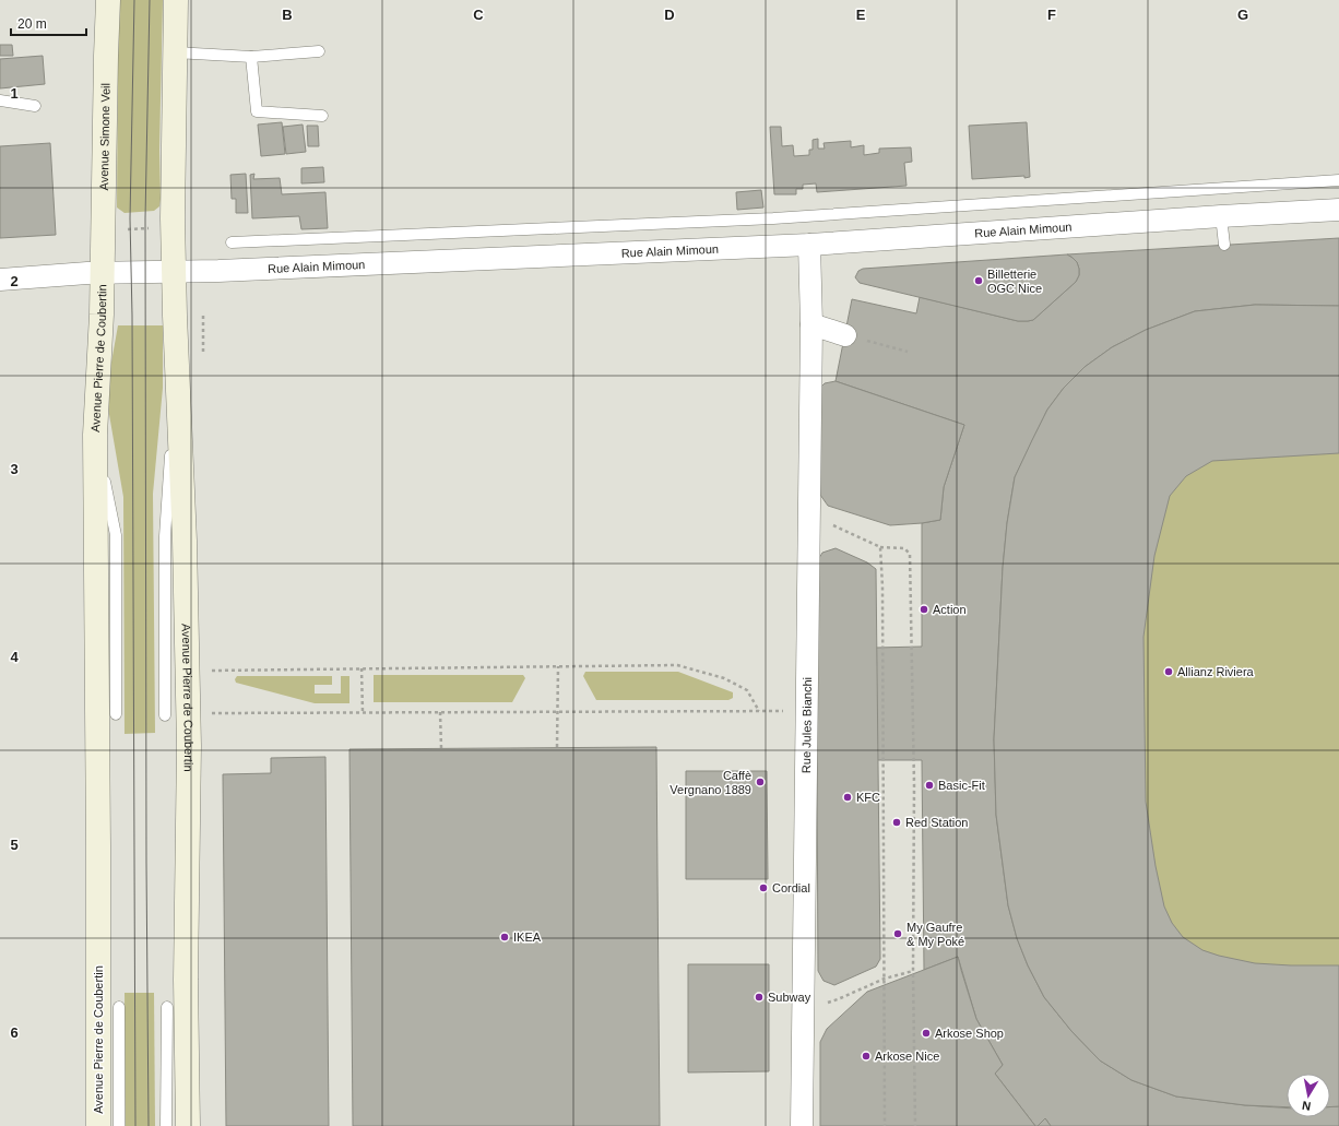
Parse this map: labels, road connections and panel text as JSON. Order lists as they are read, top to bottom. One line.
{"streets":{"main road":["Avenue Simone Veil","Avenue Pierre de Coubertin"],"street":["Rue Alain Mimoun","Rue Jules Bianchi"]},"crossings":[["Avenue Simone Veil","Rue Alain Mimoun"],["Avenue Simone Veil","Avenue Pierre de Coubertin"],["Rue Alain Mimoun","Avenue Pierre de Coubertin"],["Rue Alain Mimoun","Rue Jules Bianchi"]],"places":["Billetterie OGC Nice","Action","Allianz Riviera","Caffè Vergnano 1889","Basic-Fit","KFC","Red Station","Cordial","My Gaufre & My Poké","IKEA","Subway","Arkose Shop","Arkose Nice"],"scale_bar":"20 m","north":"bottom","grid":{"columns":["B","C","D","E","F","G"],"rows":["1","2","3","4","5","6"]}}
